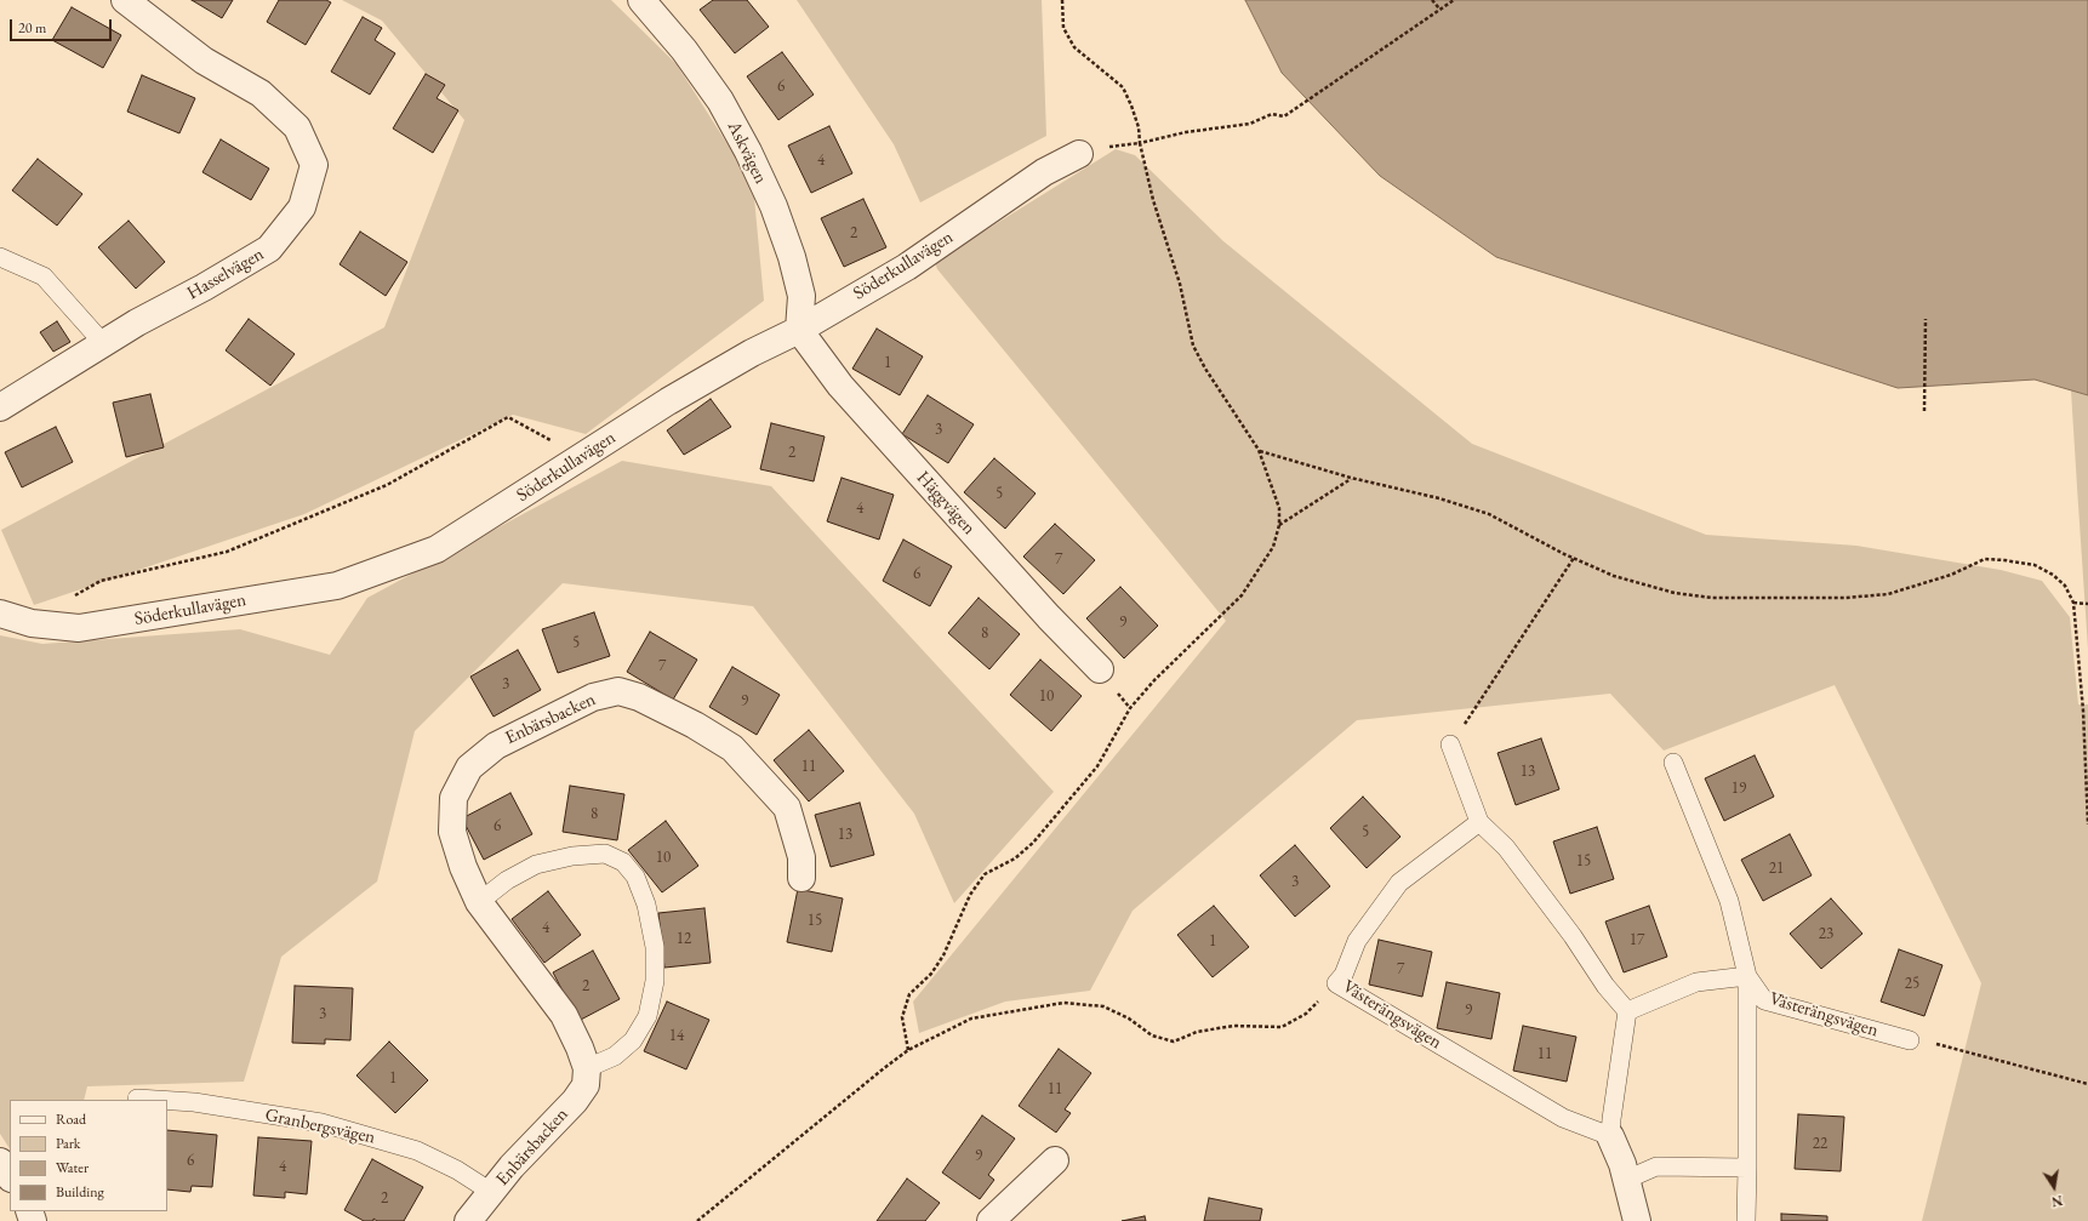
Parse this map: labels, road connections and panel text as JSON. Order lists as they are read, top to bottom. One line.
{"streets":{"street":["Askvägen","Söderkullavägen","Hasselvägen","Häggvägen","Enbärsbacken"],"lane":["Västerängsvägen","Granbergsvägen"]},"crossings":[["Askvägen","Söderkullavägen"],["Askvägen","Häggvägen"],["Söderkullavägen","Häggvägen"],["Enbärsbacken","Granbergsvägen"]],"house_numbers":["6","4","2","1","3","2","5","4","7","6","9","8","5","7","3","10","9","11","13","19","8","6","5","13","10","15","21","3","15","4","23","12","17","1","7","25","2","9","3","14","11","1","11","22","9","6","4","2"],"legend":["Road","Park","Water","Building"],"scale_bar":"20 m","north":"bottom"}
